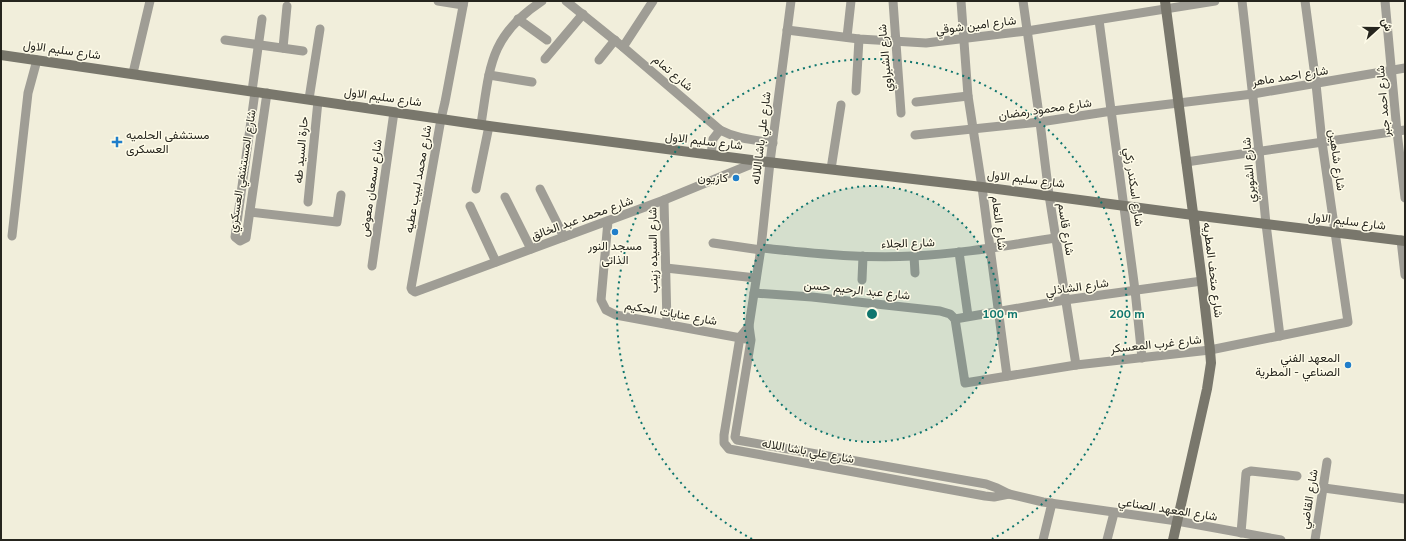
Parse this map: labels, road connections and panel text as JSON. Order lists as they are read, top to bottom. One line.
{"streets":{"street":["شارع امين شوقي","شارع سليم الاول","شارع الشبراوي","شارع تمام","شارع احمد ماهر","شارع احمد جبر","شارع محمود رمضان","شارع علي باشا اللاله","حارة السيد طه","شارع شاهين","شارع الشوبري","شارع المستشفي العسكري","شارع محمد لبيب عطيه","شارع اسكندر زكي","شارع سمعان معوض","شارع محمد عبد الخالق","شارع النعام","شارع قاسم","شارع الجلاء","شارع السيده زينب","شارع متحف المطريه","شارع الشاذلي","شارع عبد الرحيم حسن","شارع عنايات الحكيم","شارع غرب المعسكر","شارع القاضي","شارع المعهد الصناعي"]},"crossings":[["شارع امين شوقي","شارع الشبراوي"],["شارع امين شوقي","شارع علي باشا اللاله"],["شارع امين شوقي","شارع اسكندر زكي"],["شارع امين شوقي","شارع النعام"],["شارع امين شوقي","شارع قاسم"],["شارع امين شوقي","شارع متحف المطريه"],["شارع سليم الاول","شارع علي باشا اللاله"],["شارع سليم الاول","حارة السيد طه"],["شارع سليم الاول","شارع شاهين"],["شارع سليم الاول","شارع الشوبري"],["شارع سليم الاول","شارع المستشفي العسكري"],["شارع سليم الاول","شارع محمد لبيب عطيه"],["شارع سليم الاول","شارع اسكندر زكي"],["شارع سليم الاول","شارع سمعان معوض"],["شارع سليم الاول","شارع محمد عبد الخالق"],["شارع سليم الاول","شارع النعام"],["شارع سليم الاول","شارع قاسم"],["شارع سليم الاول","شارع متحف المطريه"],["شارع تمام","شارع علي باشا اللاله"],["شارع احمد ماهر","شارع احمد جبر"],["شارع احمد ماهر","شارع محمود رمضان"],["شارع احمد ماهر","شارع شاهين"],["شارع احمد ماهر","شارع الشوبري"],["شارع احمد ماهر","شارع متحف المطريه"],["شارع محمود رمضان","شارع اسكندر زكي"],["شارع محمود رمضان","شارع النعام"],["شارع محمود رمضان","شارع قاسم"],["شارع محمود رمضان","شارع متحف المطريه"],["شارع علي باشا اللاله","شارع الجلاء"],["شارع علي باشا اللاله","شارع عبد الرحيم حسن"],["شارع علي باشا اللاله","شارع عنايات الحكيم"],["شارع علي باشا اللاله","شارع المعهد الصناعي"],["شارع شاهين","شارع غرب المعسكر"],["شارع الشوبري","شارع غرب المعسكر"],["شارع محمد لبيب عطيه","شارع محمد عبد الخالق"],["شارع اسكندر زكي","شارع الشاذلي"],["شارع اسكندر زكي","شارع غرب المعسكر"],["شارع محمد عبد الخالق","شارع السيده زينب"],["شارع محمد عبد الخالق","شارع عنايات الحكيم"],["شارع النعام","شارع الجلاء"],["شارع النعام","شارع الشاذلي"],["شارع النعام","شارع غرب المعسكر"],["شارع قاسم","شارع الجلاء"],["شارع قاسم","شارع الشاذلي"],["شارع قاسم","شارع غرب المعسكر"],["شارع السيده زينب","شارع عنايات الحكيم"],["شارع متحف المطريه","شارع الشاذلي"],["شارع متحف المطريه","شارع غرب المعسكر"],["شارع متحف المطريه","شارع المعهد الصناعي"],["شارع الشاذلي","شارع عبد الرحيم حسن"],["شارع الشاذلي","شارع غرب المعسكر"],["شارع عبد الرحيم حسن","شارع غرب المعسكر"]],"places":{"health":["مستشفى الحلميه العسكرى"],"other":["كازيون","مسجد النور الذاتى","المعهد الفني الصناعي - المطرية"]},"north":"right","rings":["100 m","200 m"]}
